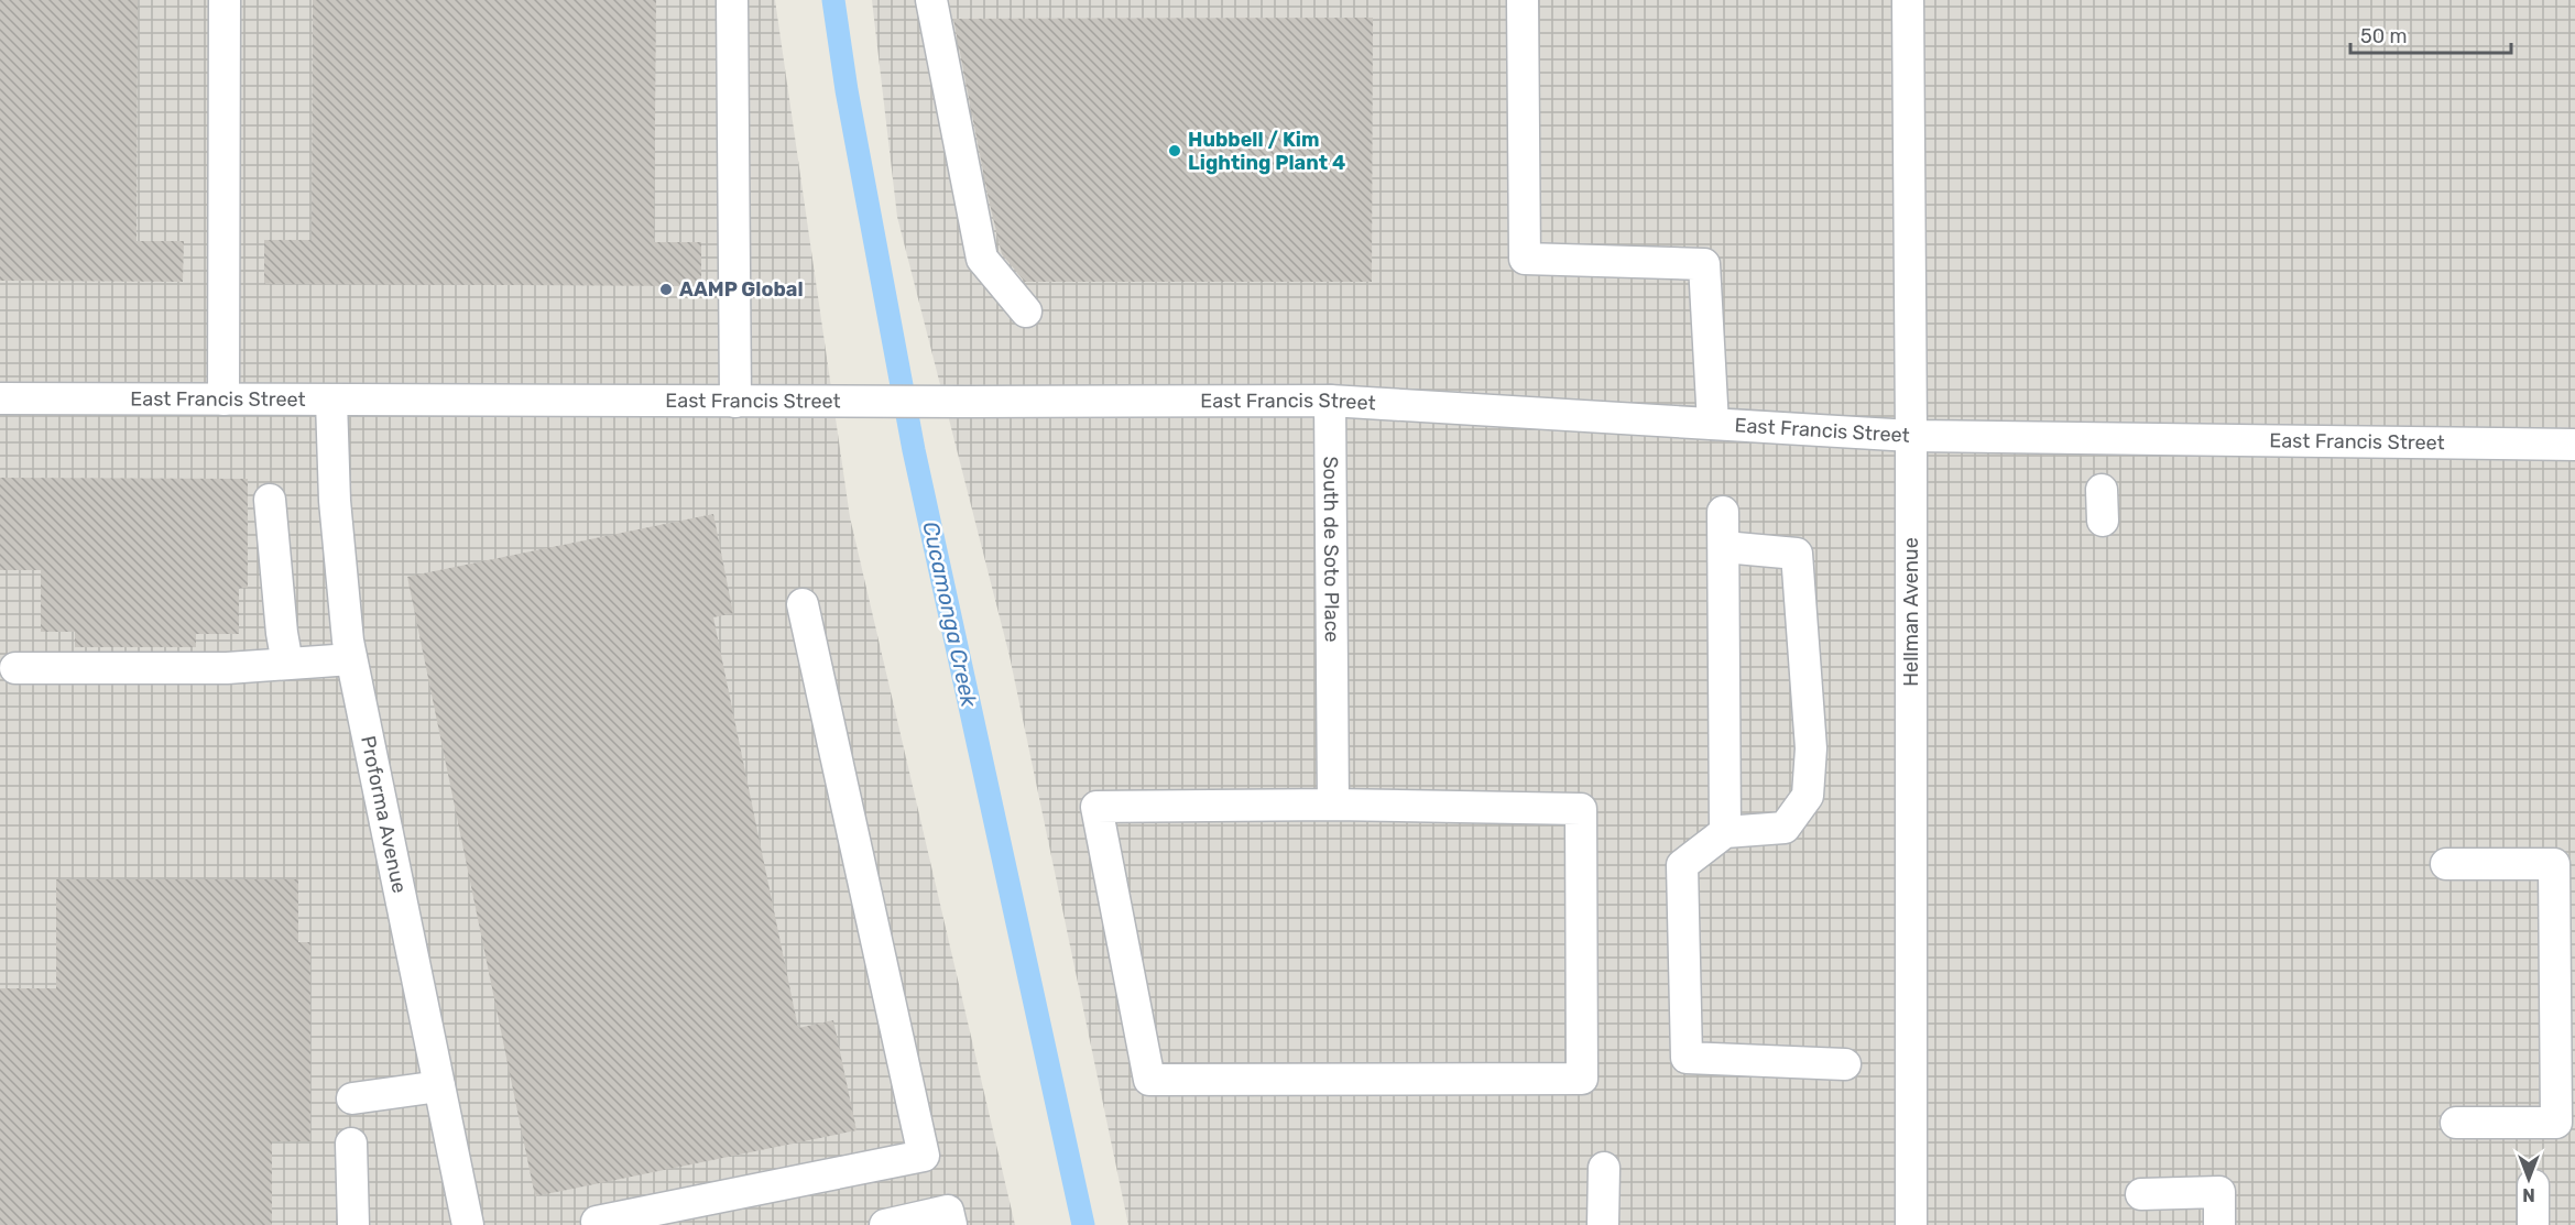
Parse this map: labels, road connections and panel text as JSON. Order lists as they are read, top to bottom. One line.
{"streets":{"street":["East Francis Street","South de Soto Place","Hellman Avenue","Proforma Avenue"]},"crossings":[["East Francis Street","South de Soto Place"],["East Francis Street","Hellman Avenue"],["East Francis Street","Proforma Avenue"]],"water":["Cucamonga Creek"],"places":["Hubbell / Kim Lighting Plant 4","AAMP Global"],"scale_bar":"50 m","north":"bottom"}
